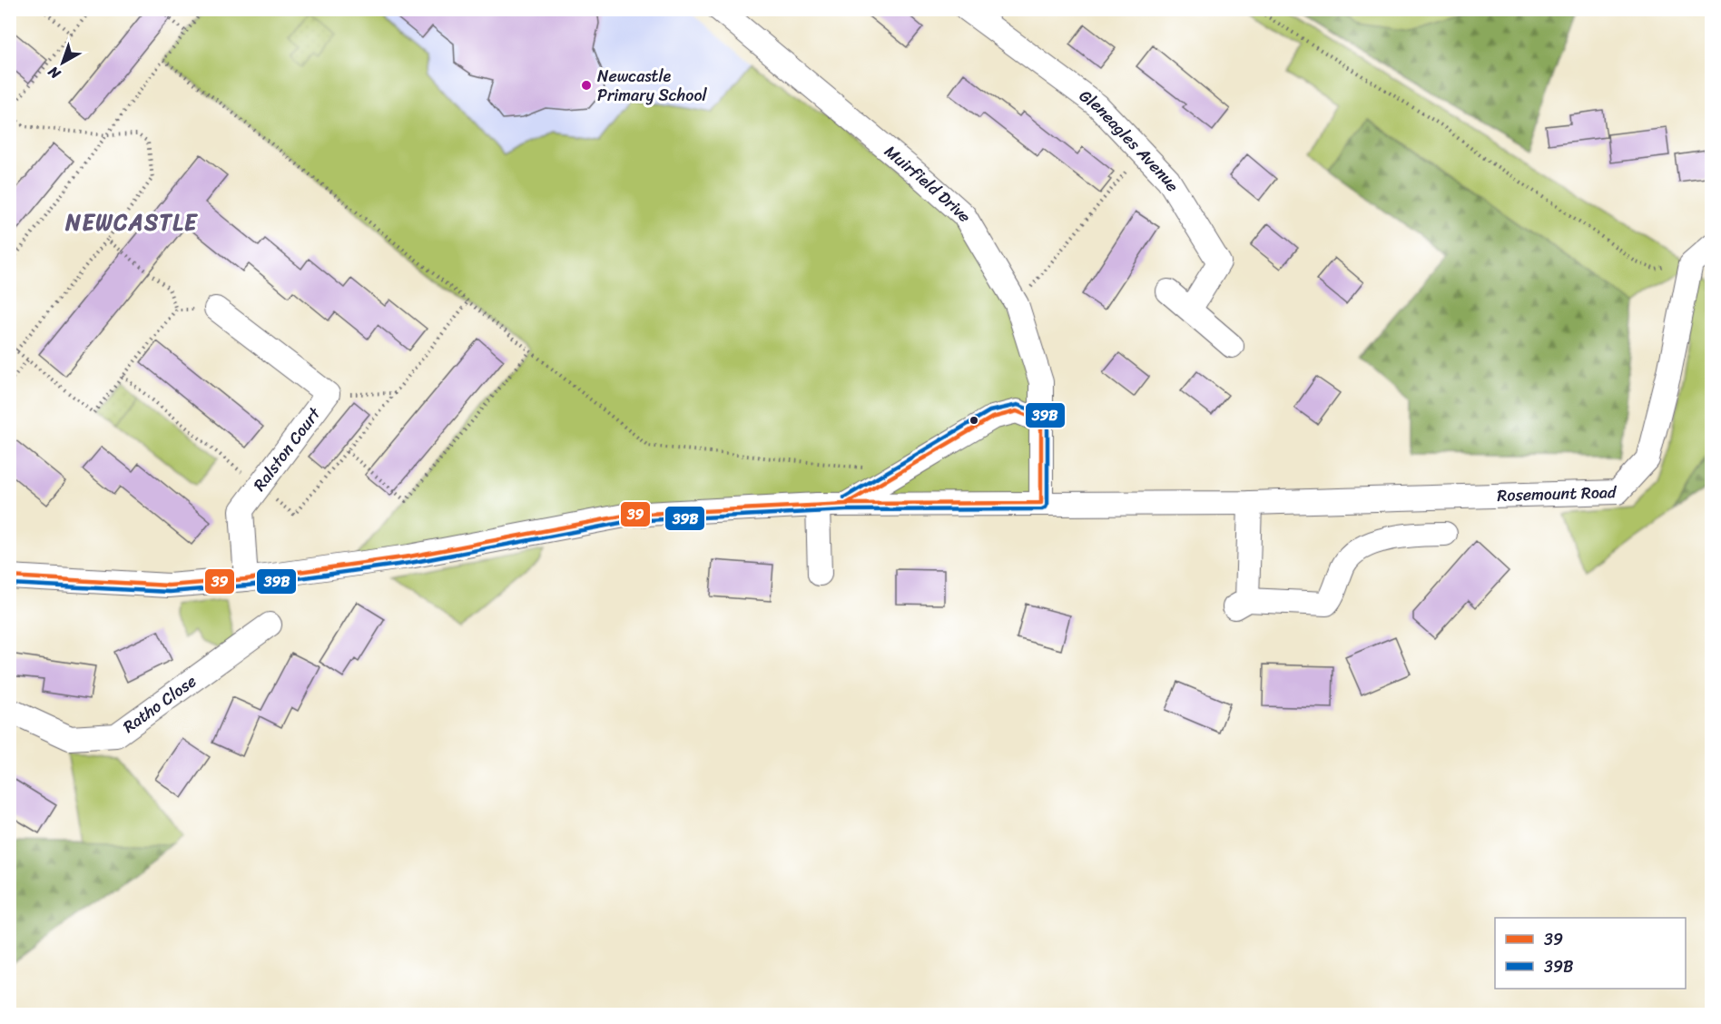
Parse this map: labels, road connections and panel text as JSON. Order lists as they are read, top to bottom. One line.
{"streets":{"street":["Gleneagles Avenue","Muirfield Drive","Ralston Court","Rosemount Road","Ratho Close"]},"crossings":[["Muirfield Drive","Rosemount Road"],["Ralston Court","Rosemount Road"]],"districts":["NEWCASTLE"],"places":["Newcastle Primary School"],"lines":["transit line 39B","transit line 39"],"legend":["39","39B"],"north":"bottom left"}
